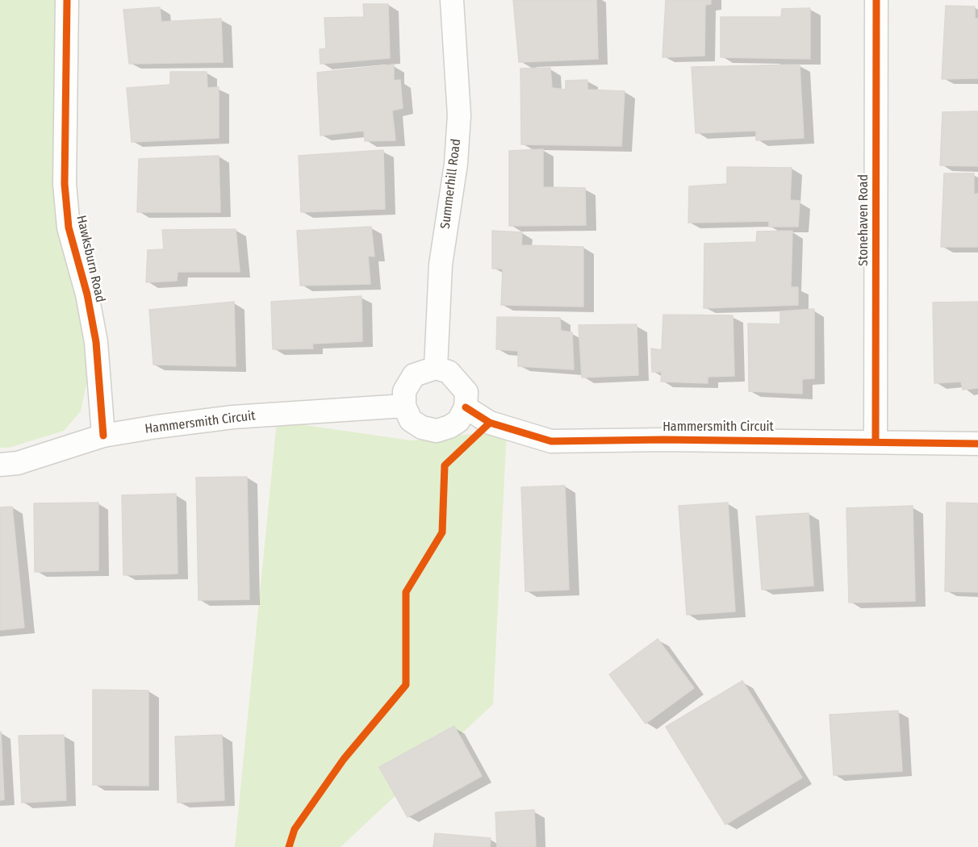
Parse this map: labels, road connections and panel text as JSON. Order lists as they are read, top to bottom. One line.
{"streets":{"street":["Summerhill Road","Stonehaven Road","Hawksburn Road","Hammersmith Circuit"]},"crossings":[["Summerhill Road","Hammersmith Circuit"],["Stonehaven Road","Hammersmith Circuit"],["Hawksburn Road","Hammersmith Circuit"]]}
